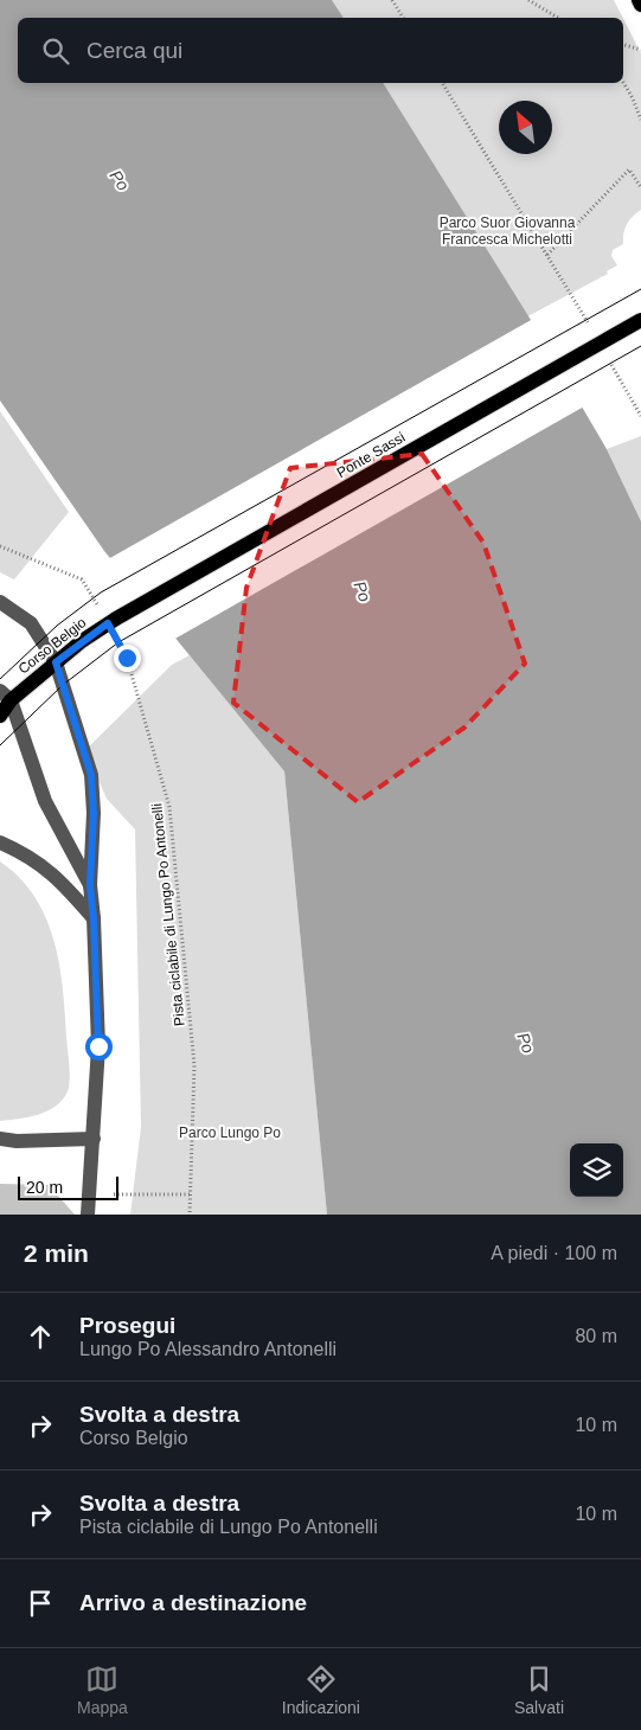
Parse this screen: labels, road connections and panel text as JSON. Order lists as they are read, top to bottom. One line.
{"streets":{"main road":["Ponte Sassi","Corso Belgio"],"path":["Pista ciclabile di Lungo Po Antonelli"]},"crossings":[["Ponte Sassi","Corso Belgio"],["Ponte Sassi","Pista ciclabile di Lungo Po Antonelli"],["Corso Belgio","Pista ciclabile di Lungo Po Antonelli"]],"water":["Po"],"parks":["Parco Suor Giovanna Francesca Michelotti","Parco Lungo Po"],"scale_bar":"20 m","north":"top left","page":{"search":"Cerca qui","scale":"20 m","heading":["2 min","A piedi · 100 m"],"list":[["Prosegui","Lungo Po Alessandro Antonelli","80 m"],["Svolta a destra","Corso Belgio","10 m"],["Svolta a destra","Pista ciclabile di Lungo Po Antonelli","10 m"],"Arrivo a destinazione"],"nav":["Mappa","Indicazioni","Salvati"]}}
